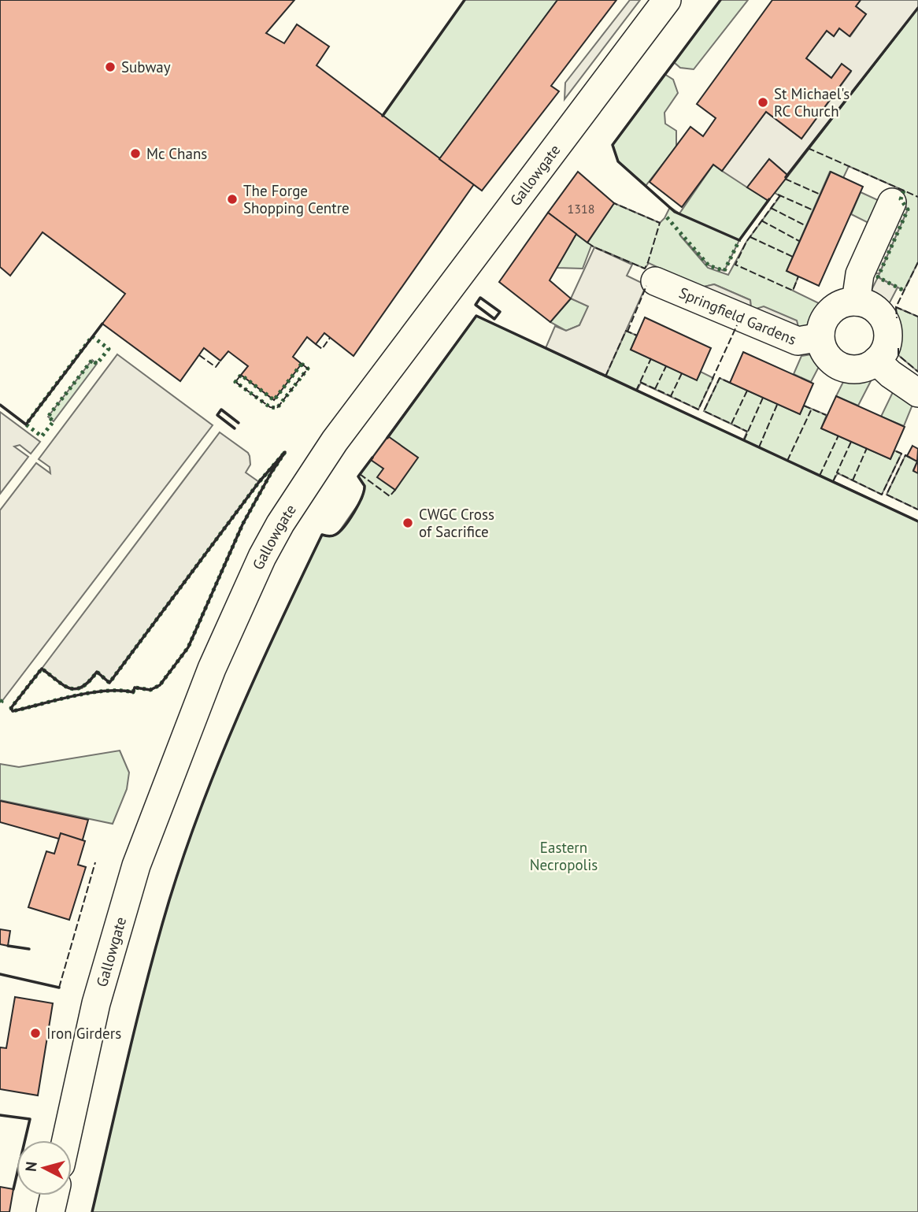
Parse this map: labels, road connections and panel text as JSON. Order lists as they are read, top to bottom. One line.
{"streets":{"street":["Gallowgate","Springfield Gardens"]},"parks":["Eastern Necropolis"],"places":["Subway","St Michael's RC Church","Mc Chans","The Forge Shopping Centre","CWGC Cross of Sacrifice","Iron Girders"],"house_numbers":["1318"],"north":"left"}
